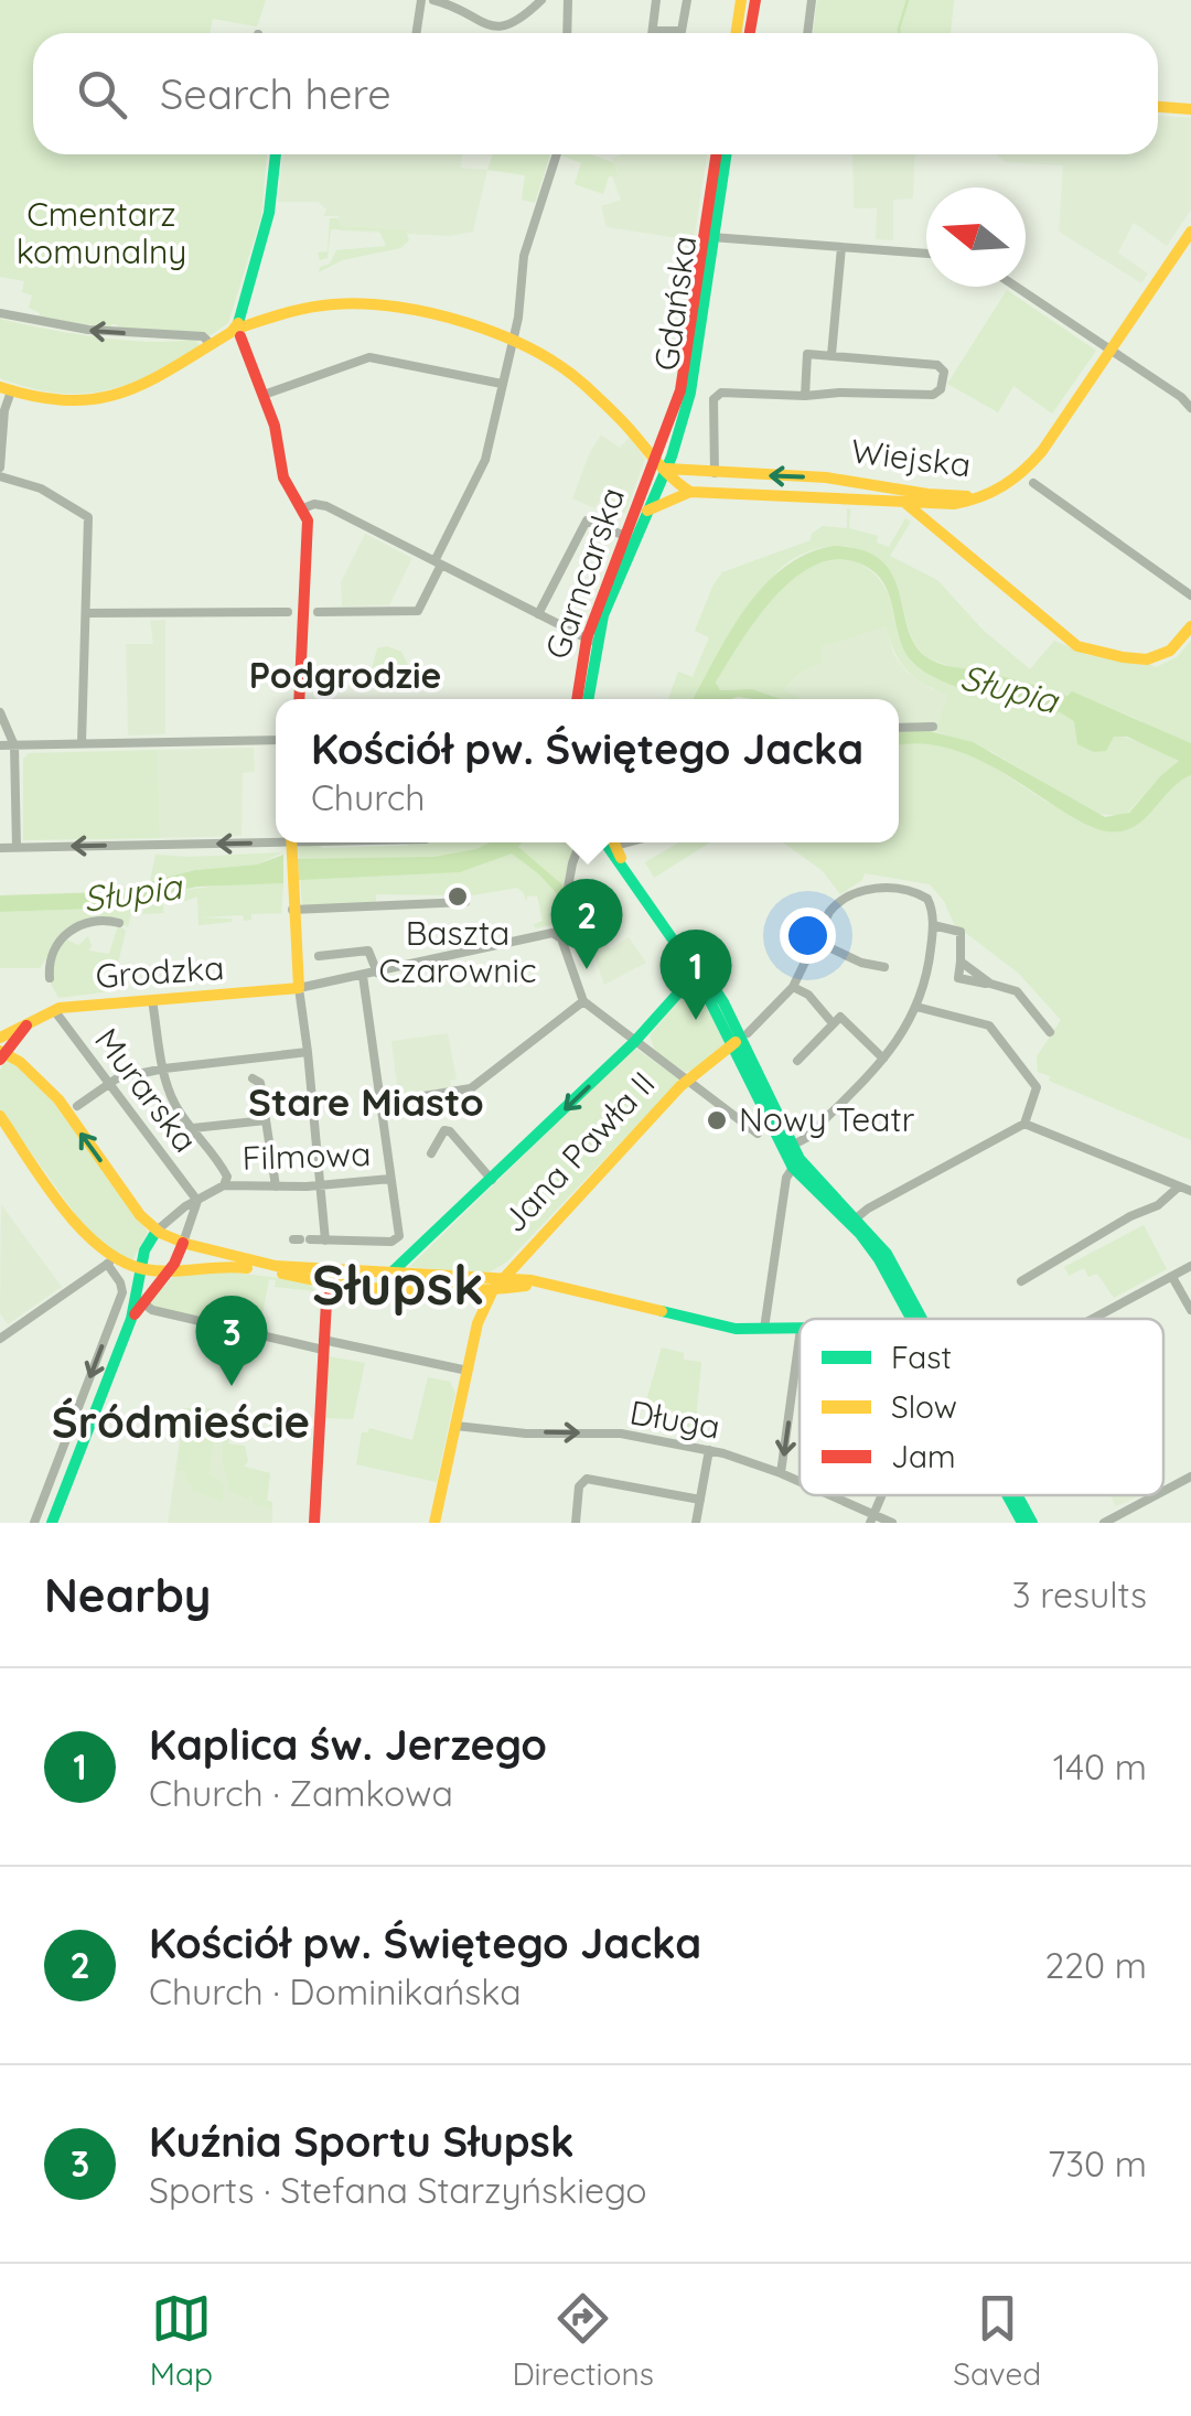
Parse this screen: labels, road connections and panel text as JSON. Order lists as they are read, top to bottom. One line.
{"streets":{"main road":["Gdańska","Wiejska","Garncarska","Grodzka","Jana Pawła II"],"street":["Murarska","Filmowa","Długa"]},"crossings":[["Gdańska","Wiejska"],["Gdańska","Garncarska"],["Wiejska","Garncarska"],["Grodzka","Murarska"]],"one_way":["Długa"],"districts":["Podgrodzie","Stare Miasto","Słupsk","Śródmieście"],"water":["Słupia"],"parks":["Cmentarz komunalny"],"places":["Baszta Czarownic","Nowy Teatr"],"legend":["Fast","Slow","Jam"],"north":"left","page":{"search":"Search here","popup":["Kościół pw. Świętego Jacka","Church"],"pins":["2","1","3"],"heading":["Nearby","3 results"],"list":[{"mark":"1","name":"Kaplica św. Jerzego","note":"Church · Zamkowa","value":"140 m"},{"mark":"2","name":"Kościół pw. Świętego Jacka","note":"Church · Dominikańska","value":"220 m"},{"mark":"3","name":"Kuźnia Sportu Słupsk","note":"Sports · Stefana Starzyńskiego","value":"730 m"}],"nav":["Map","Directions","Saved"]}}
